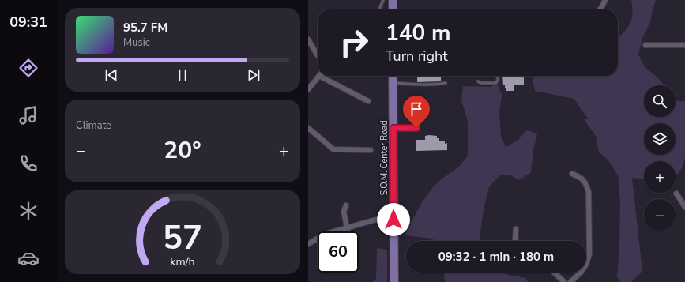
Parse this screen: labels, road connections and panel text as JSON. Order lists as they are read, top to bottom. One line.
{"streets":{"main road":["S.O.M. Center Road"]},"page":{"tabs":"09:31","turn":["140 m","Turn right"],"song":["95.7 FM","Music"],"map_buttons":["+","−"],"tile":"Climate","heat":["−","20°","+"],"limit":"60","trip":"09:32 · 1 min · 180 m","gauge":["57","km/h"]}}
